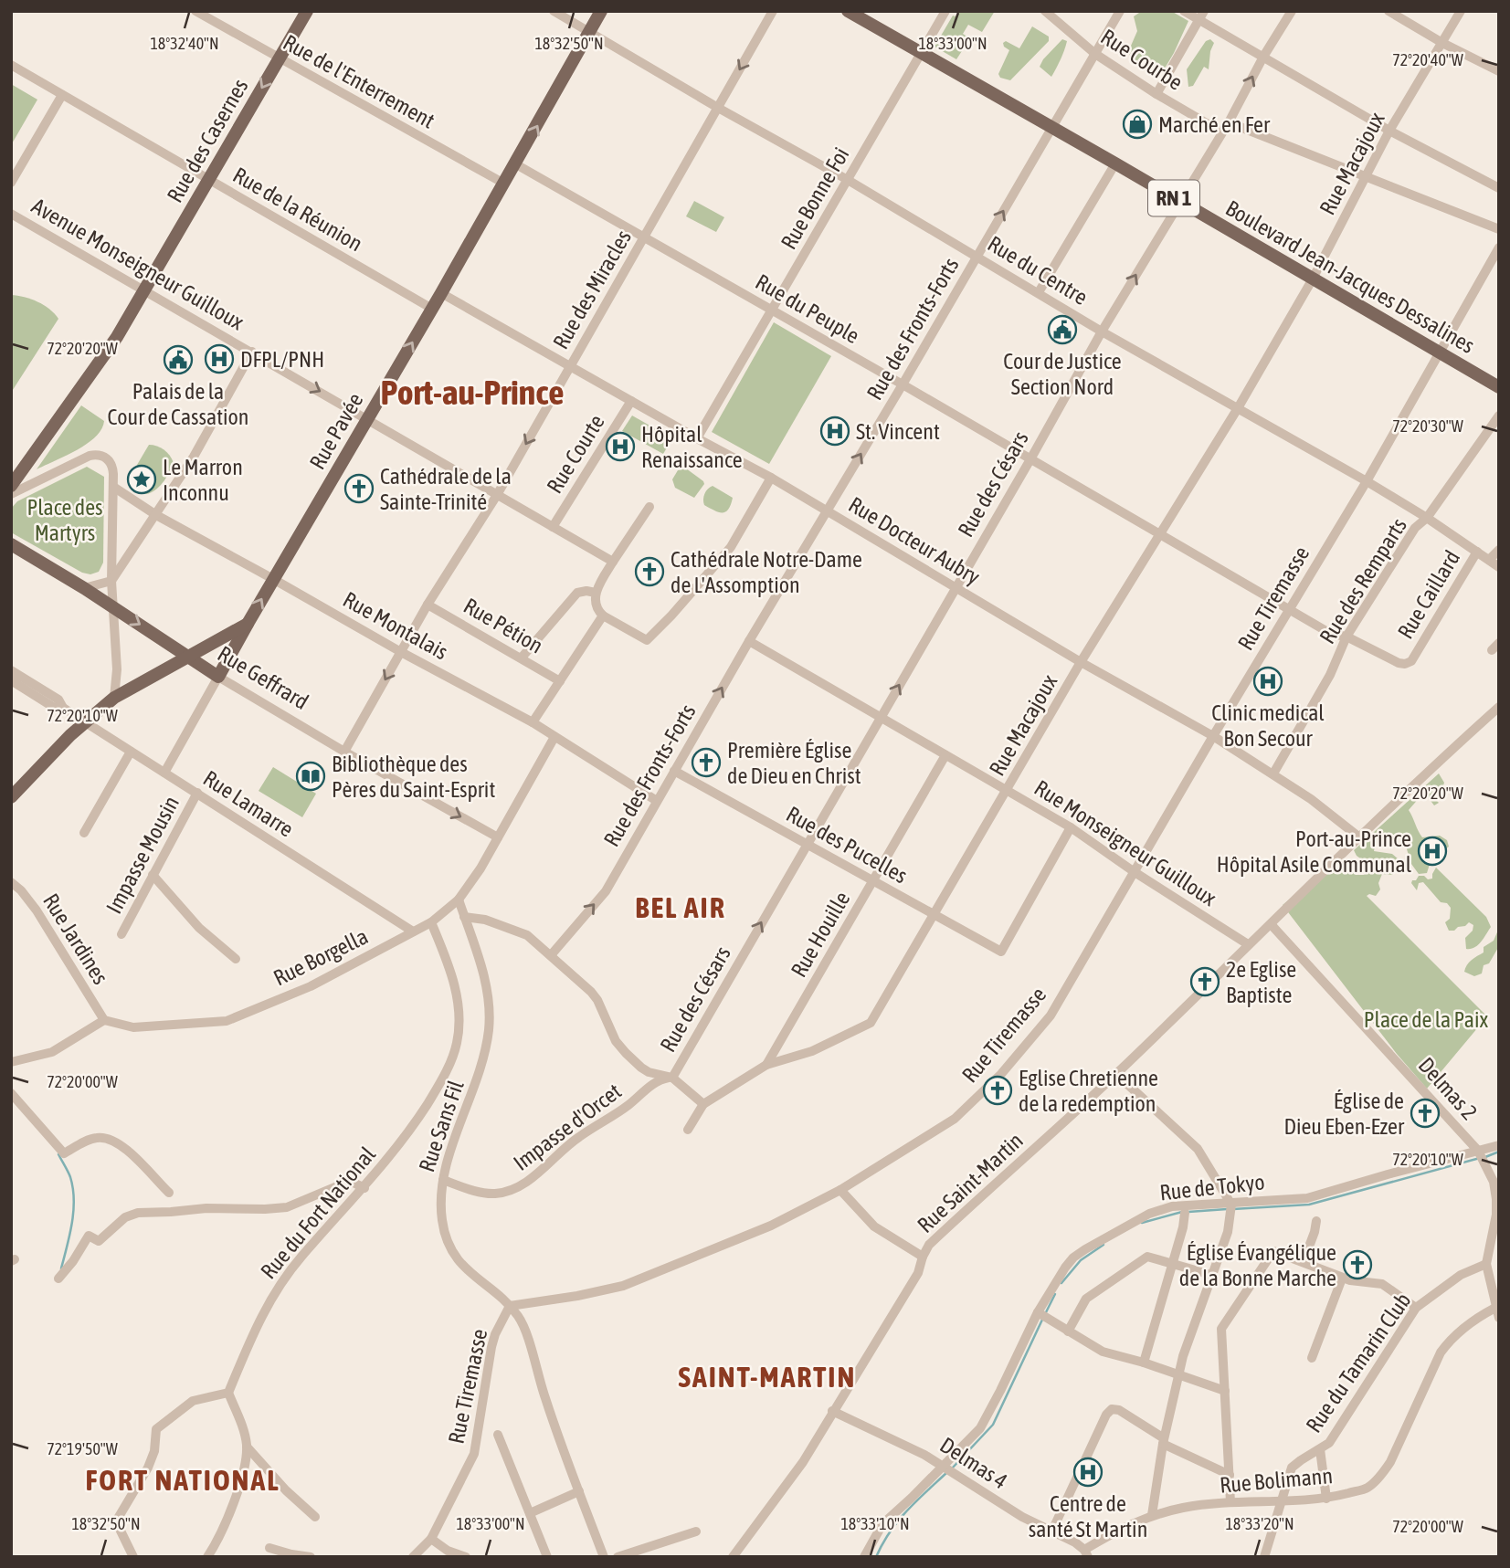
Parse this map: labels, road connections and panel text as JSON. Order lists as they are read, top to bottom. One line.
{"streets":{"main road":["Rue des Casernes","RN 1","Boulevard Jean-Jacques Dessalines","Rue Pavée","Rue Geffrard"],"street":["Rue Courbe","Rue de l'Enterrement","Rue Macajoux","Rue Bonne Foi","Rue de la Réunion","Avenue Monseigneur Guilloux","Rue du Centre","Rue des Miracles","Rue du Peuple","Rue des Fronts-Forts","Rue Courte","Rue des Césars","Rue Docteur Aubry","Rue des Remparts","Rue Caillard","Rue Tiremasse","Rue Montalais","Rue Pétion","Rue Lamarre","Rue Monseigneur Guilloux","Rue des Pucelles","Impasse Mousin","Rue Houille","Rue Jardines","Rue Borgella","Delmas 2","Rue Sans Fil","Impasse d'Orcet","Rue Saint-Martin","Rue de Tokyo","Rue du Fort National","Rue du Tamarin Club","Delmas 4","Rue Bolimann"]},"crossings":[["Rue Courbe","Rue des Fronts-Forts"],["Rue Courbe","Rue des Césars"],["Rue de l'Enterrement","Rue des Casernes"],["Rue de l'Enterrement","Rue Pavée"],["Rue des Casernes","Rue de la Réunion"],["Rue des Casernes","Avenue Monseigneur Guilloux"],["Rue Macajoux","Rue du Centre"],["Rue Macajoux","Boulevard Jean-Jacques Dessalines"],["Rue Macajoux","Rue du Peuple"],["Rue Macajoux","Rue Docteur Aubry"],["Rue Macajoux","Rue Monseigneur Guilloux"],["Rue Macajoux","Rue des Pucelles"],["Rue Macajoux","Rue Houille"],["Rue Bonne Foi","Rue du Centre"],["Rue Bonne Foi","Boulevard Jean-Jacques Dessalines"],["Rue Bonne Foi","Rue du Peuple"],["Rue Bonne Foi","Rue Docteur Aubry"],["Rue de la Réunion","Rue Pavée"],["Avenue Monseigneur Guilloux","Rue des Miracles"],["Avenue Monseigneur Guilloux","Rue Pavée"],["Avenue Monseigneur Guilloux","Rue Courte"],["Rue du Centre","Rue des Miracles"],["Rue du Centre","Rue des Fronts-Forts"],["Rue du Centre","Rue Pavée"],["Rue du Centre","Rue des Césars"],["Rue du Centre","Rue des Remparts"],["Rue du Centre","Rue Caillard"],["Rue du Centre","Rue Tiremasse"],["Boulevard Jean-Jacques Dessalines","Rue des Fronts-Forts"],["Boulevard Jean-Jacques Dessalines","Rue des Césars"],["Boulevard Jean-Jacques Dessalines","Rue Tiremasse"],["Rue des Miracles","Rue du Peuple"],["Rue des Miracles","Rue Docteur Aubry"],["Rue des Miracles","Rue Montalais"],["Rue des Miracles","Rue Pétion"],["Rue des Miracles","Rue Geffrard"],["Rue du Peuple","Rue des Fronts-Forts"],["Rue du Peuple","Rue Pavée"],["Rue du Peuple","Rue des Césars"],["Rue du Peuple","Rue des Remparts"],["Rue du Peuple","Rue Caillard"],["Rue du Peuple","Rue Tiremasse"],["Rue des Fronts-Forts","Rue Docteur Aubry"],["Rue des Fronts-Forts","Rue Montalais"],["Rue des Fronts-Forts","Rue Monseigneur Guilloux"],["Rue des Fronts-Forts","Rue des Pucelles"],["Rue Pavée","Rue Docteur Aubry"],["Rue Pavée","Rue Montalais"],["Rue Pavée","Rue Geffrard"],["Rue Pavée","Rue Lamarre"],["Rue Courte","Rue Docteur Aubry"],["Rue des Césars","Rue Docteur Aubry"],["Rue des Césars","Rue Monseigneur Guilloux"],["Rue des Césars","Rue des Pucelles"],["Rue des Césars","Impasse d'Orcet"],["Rue Docteur Aubry","Rue des Remparts"],["Rue Docteur Aubry","Rue Tiremasse"],["Rue Docteur Aubry","Rue Saint-Martin"],["Rue des Remparts","Rue Caillard"],["Rue Tiremasse","Rue Monseigneur Guilloux"],["Rue Tiremasse","Rue Sans Fil"],["Rue Montalais","Rue Borgella"],["Rue Geffrard","Rue Borgella"],["Rue Lamarre","Impasse Mousin"],["Rue Lamarre","Rue Borgella"],["Rue Monseigneur Guilloux","Rue des Pucelles"],["Rue Monseigneur Guilloux","Rue Houille"],["Rue Monseigneur Guilloux","Rue Saint-Martin"],["Rue des Pucelles","Rue Houille"],["Rue Jardines","Rue Borgella"],["Rue Borgella","Rue Sans Fil"],["Rue Borgella","Rue du Fort National"],["Delmas 2","Rue Saint-Martin"],["Delmas 2","Rue de Tokyo"],["Delmas 2","Rue du Tamarin Club"],["Delmas 2","Rue Bolimann"],["Rue Sans Fil","Impasse d'Orcet"],["Rue Saint-Martin","Delmas 4"],["Rue de Tokyo","Delmas 4"],["Rue du Tamarin Club","Rue Bolimann"],["Delmas 4","Rue Bolimann"]],"one_way":["Rue des Miracles","Rue des Fronts-Forts","Rue Pavée","Rue Geffrard"],"districts":["Port-au-Prince","BEL AIR","SAINT-MARTIN","FORT NATIONAL"],"parks":["Place des Martyrs","Place de la Paix"],"places":{"shop":["Marché en Fer"],"public building":["Cour de Justice Section Nord","Palais de la Cour de Cassation"],"hospital":["DFPL/PNH","St. Vincent","Hôpital Renaissance","Clinic medical Bon Secour","Port-au-Prince Hôpital Asile Communal","Centre de santé St Martin"],"place":["Le Marron Inconnu"],"church":["Cathédrale de la Sainte-Trinité","Cathédrale Notre-Dame de L'Assomption","Première Église de Dieu en Christ","2e Eglise Baptiste","Eglise Chretienne de la redemption","Église de Dieu Eben-Ezer","Église Évangélique de la Bonne Marche"],"library":["Bibliothèque des Pères du Saint-Esprit"]},"coordinates":["18°32'40\"N","18°32'50\"N","18°33'00\"N","72°20'40\"W","72°20'20\"W","72°20'30\"W","72°20'10\"W","72°20'00\"W","72°19'50\"W","18°33'10\"N","18°33'20\"N"]}
